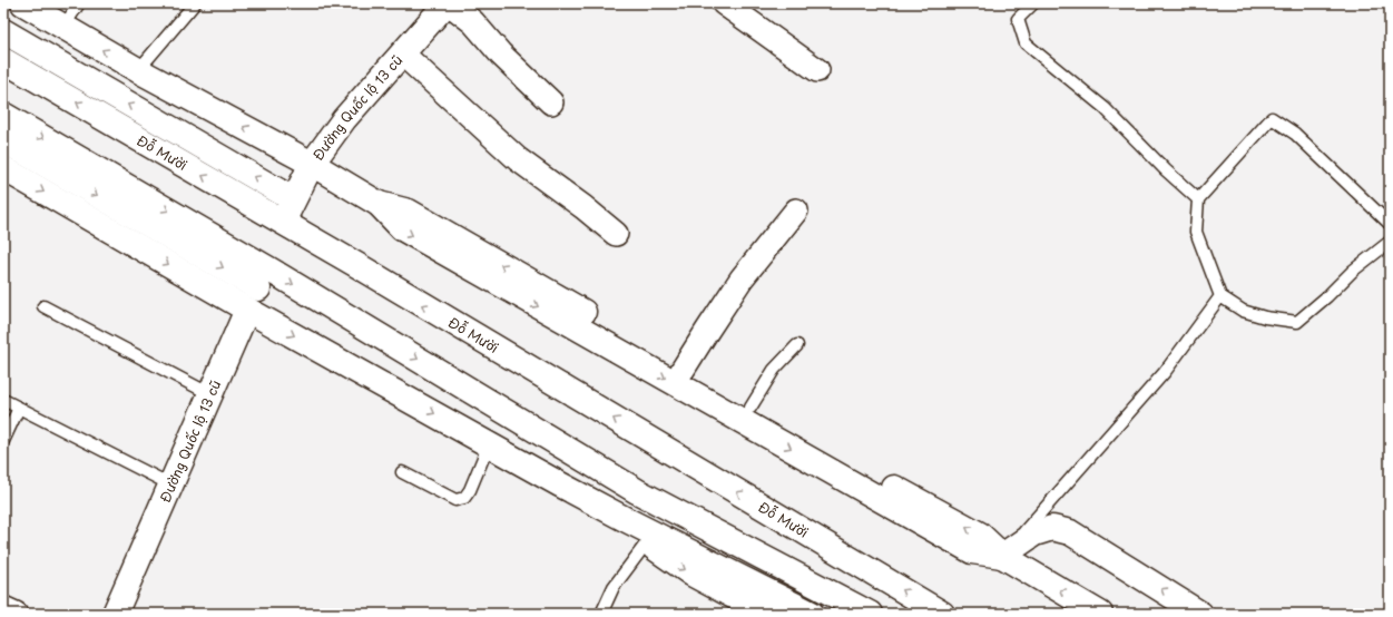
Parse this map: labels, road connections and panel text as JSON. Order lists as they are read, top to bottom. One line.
{"streets":{"main road":["Đường Quốc lộ 13 cũ","Đỗ Mười"]},"crossings":[["Đường Quốc lộ 13 cũ","Đỗ Mười"]]}
